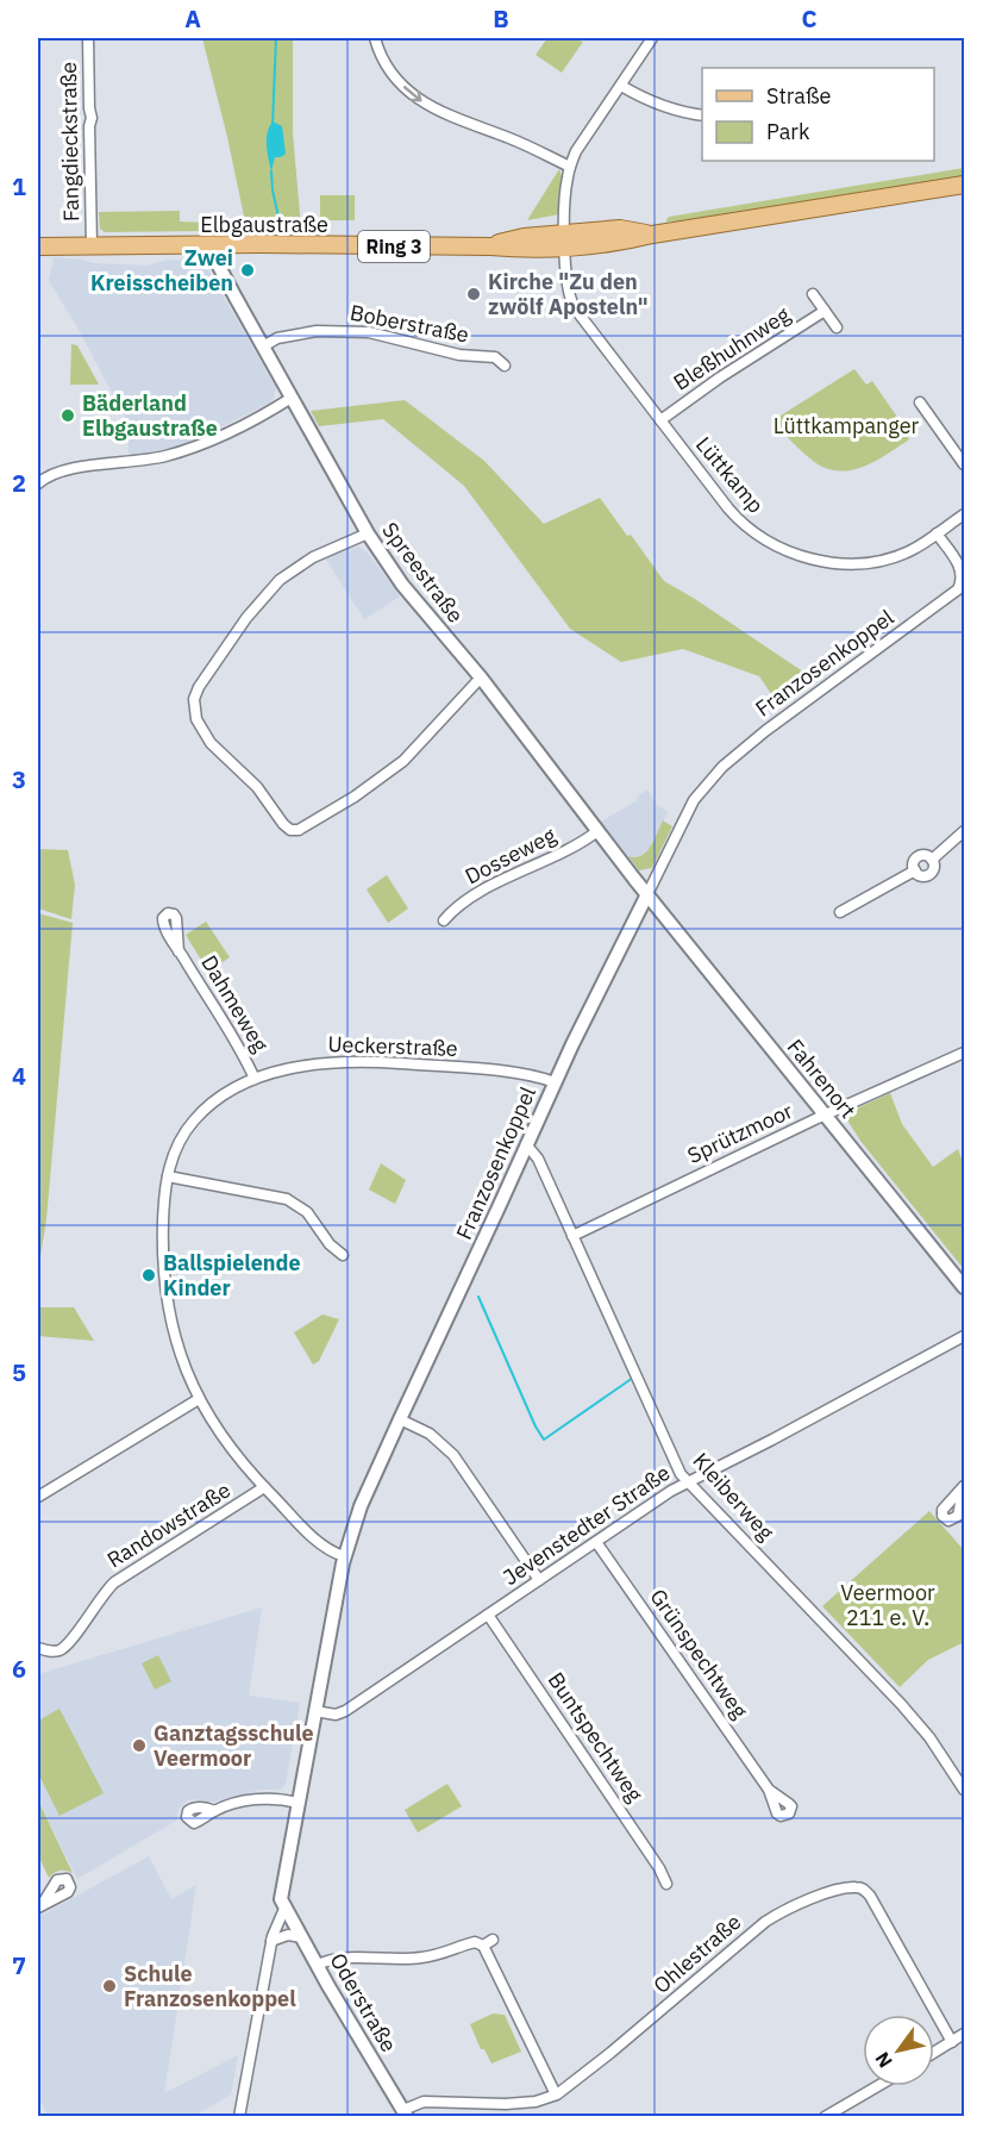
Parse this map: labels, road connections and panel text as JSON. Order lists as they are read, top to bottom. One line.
{"streets":{"main road":["Elbgaustraße","Ring 3"],"street":["Fangdieckstraße","Boberstraße","Bleßhuhnweg","Lüttkamp","Spreestraße","Franzosenkoppel","Dosseweg","Dahmeweg","Ueckerstraße","Fahrenort","Sprützmoor","Kleiberweg","Randowstraße","Jevenstedter Straße","Grünspechtweg","Buntspechtweg","Ohlestraße","Oderstraße"]},"crossings":[["Fangdieckstraße","Elbgaustraße"],["Elbgaustraße","Lüttkamp"],["Elbgaustraße","Spreestraße"],["Boberstraße","Spreestraße"],["Bleßhuhnweg","Lüttkamp"],["Lüttkamp","Franzosenkoppel"],["Spreestraße","Franzosenkoppel"],["Spreestraße","Dosseweg"],["Spreestraße","Fahrenort"],["Franzosenkoppel","Ueckerstraße"],["Franzosenkoppel","Fahrenort"],["Franzosenkoppel","Kleiberweg"],["Franzosenkoppel","Jevenstedter Straße"],["Franzosenkoppel","Oderstraße"],["Dahmeweg","Ueckerstraße"],["Ueckerstraße","Randowstraße"],["Fahrenort","Sprützmoor"],["Sprützmoor","Kleiberweg"],["Kleiberweg","Jevenstedter Straße"],["Jevenstedter Straße","Grünspechtweg"],["Jevenstedter Straße","Buntspechtweg"],["Ohlestraße","Oderstraße"]],"parks":["Lüttkampanger","Veermoor 211 e. V."],"places":["Zwei Kreisscheiben","Kirche \"Zu den zwölf Aposteln\"","Bäderland Elbgaustraße","Ballspielende Kinder","Ganztagsschule Veermoor","Schule Franzosenkoppel"],"legend":["Straße","Park"],"north":"bottom left","grid":{"columns":["A","B","C"],"rows":["1","2","3","4","5","6","7"]}}
